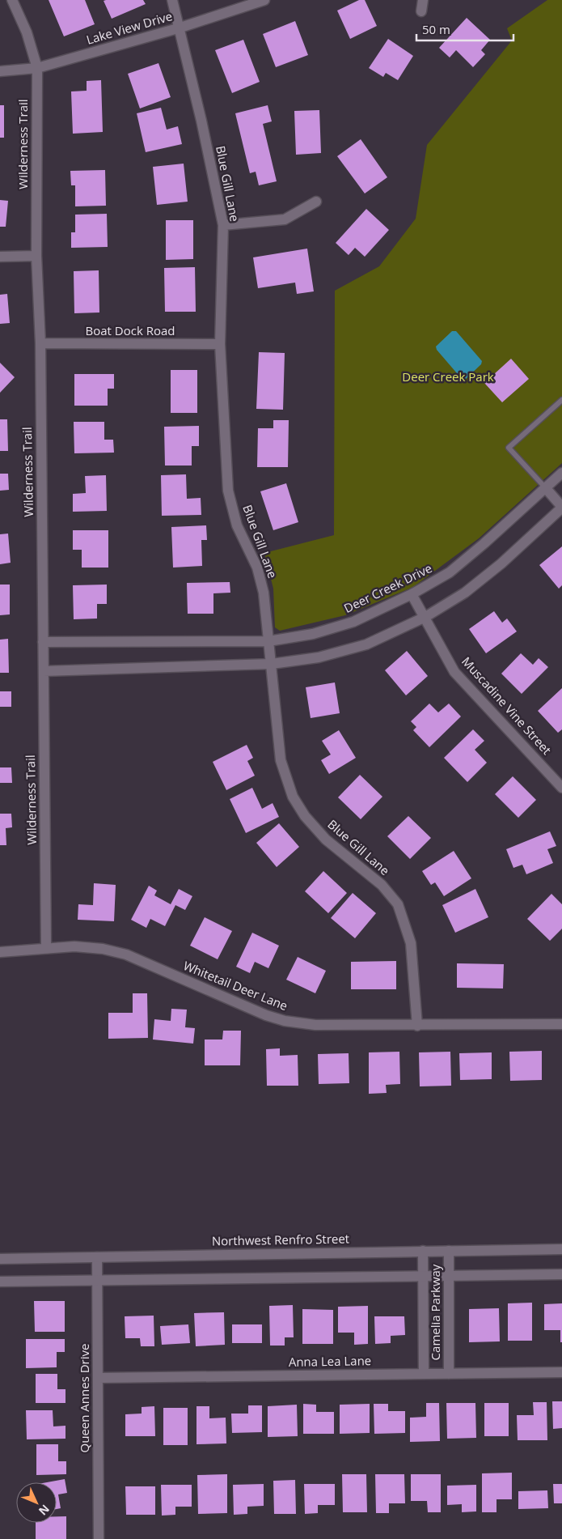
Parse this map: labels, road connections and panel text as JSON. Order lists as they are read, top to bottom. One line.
{"streets":{"street":["Lake View Drive","Wilderness Trail","Blue Gill Lane","Boat Dock Road","Deer Creek Drive","Muscadine Vine Street","Whitetail Deer Lane","Northwest Renfro Street","Camelia Parkway","Anna Lea Lane","Queen Annes Drive"]},"crossings":[["Lake View Drive","Wilderness Trail"],["Lake View Drive","Blue Gill Lane"],["Wilderness Trail","Boat Dock Road"],["Wilderness Trail","Deer Creek Drive"],["Wilderness Trail","Whitetail Deer Lane"],["Blue Gill Lane","Boat Dock Road"],["Blue Gill Lane","Deer Creek Drive"],["Blue Gill Lane","Whitetail Deer Lane"],["Deer Creek Drive","Muscadine Vine Street"],["Northwest Renfro Street","Camelia Parkway"],["Northwest Renfro Street","Queen Annes Drive"],["Camelia Parkway","Anna Lea Lane"],["Anna Lea Lane","Queen Annes Drive"]],"parks":["Deer Creek Park"],"scale_bar":"50 m","north":"bottom right"}
